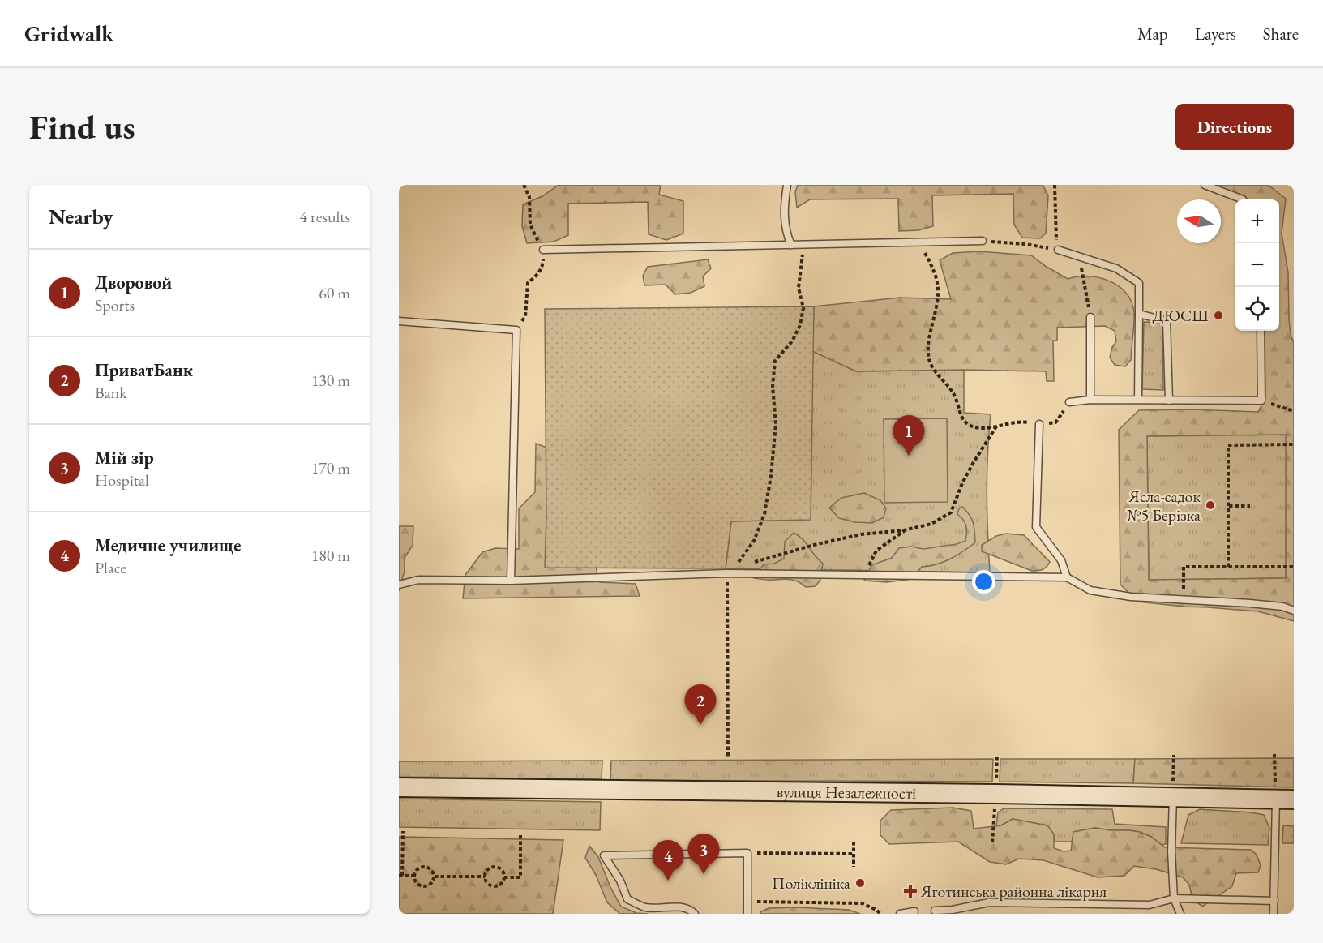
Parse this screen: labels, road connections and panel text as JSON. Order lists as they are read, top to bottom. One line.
{"streets":{"main road":["вулиця Незалежності"]},"places":{"other":["ДЮСШ","Ясла-садок №5 Берізка","Поліклініка"],"health":["Яготинська районна лікарня"]},"north":"left","page":{"header":"Gridwalk","nav":["Map","Layers","Share"],"buttons":"Directions","title":"Find us","heading":["Nearby","4 results"],"map_buttons":["+","−"],"list":[{"mark":"1","name":"Дворовой","note":"Sports","value":"60 m"},{"mark":"2","name":"ПриватБанк","note":"Bank","value":"130 m"},{"mark":"3","name":"Мій зір","note":"Hospital","value":"170 m"},{"mark":"4","name":"Медичне училище","note":"Place","value":"180 m"}],"pins":["1","2","3","4"]}}
